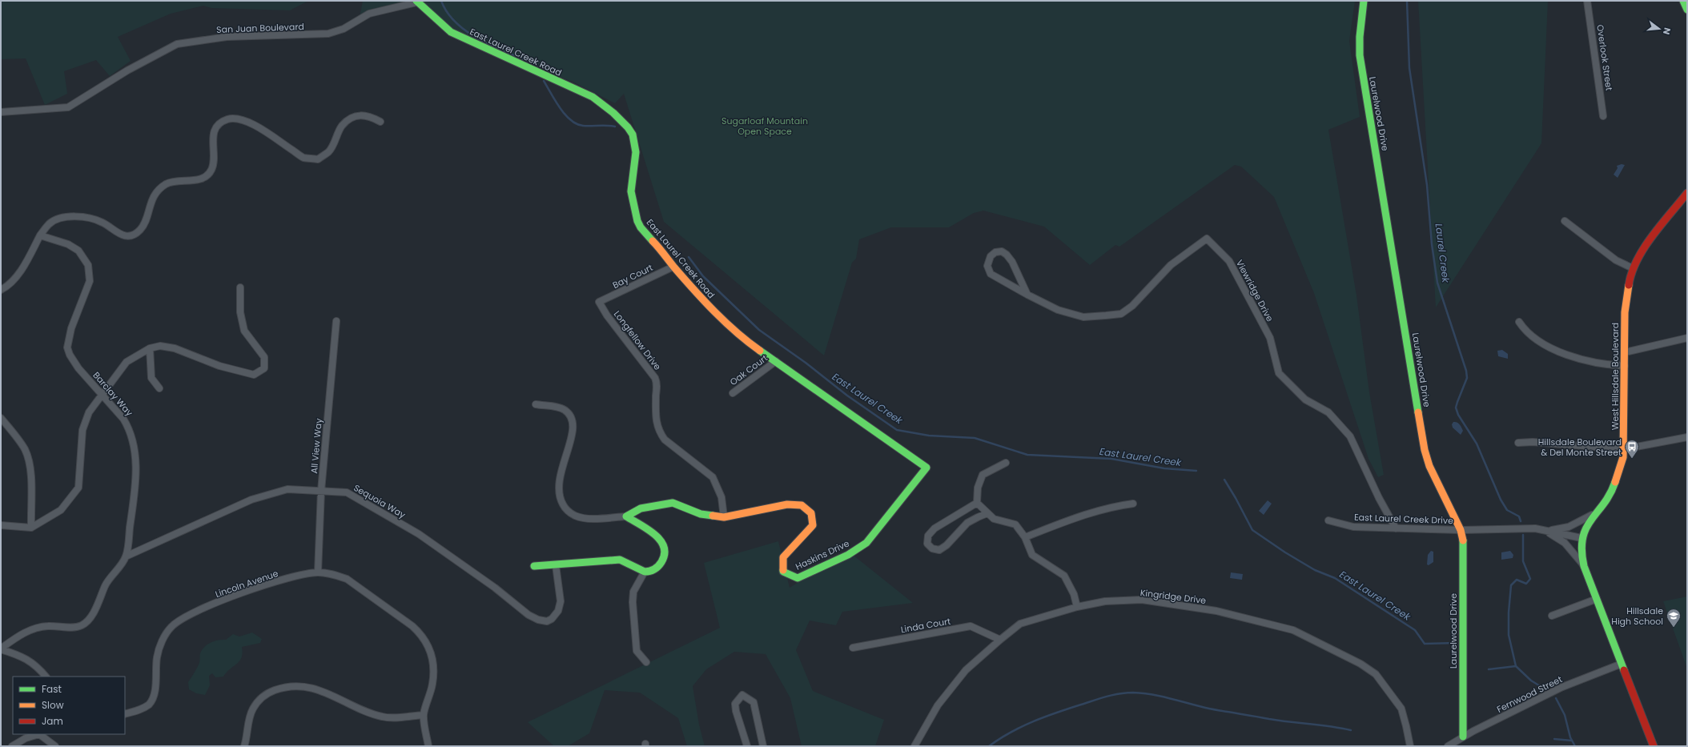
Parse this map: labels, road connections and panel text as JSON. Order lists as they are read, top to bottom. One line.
{"streets":{"street":["San Juan Boulevard","East Laurel Creek Road","Overlook Street","Laurelwood Drive","Bay Court","Viewridge Drive","Longfellow Drive","Oak Court","West Hillsdale Boulevard","Barclay Way","All View Way","Sequoia Way","East Laurel Creek Drive","Haskins Drive","Lincoln Avenue","Kingridge Drive","Linda Court","Fernwood Street"]},"crossings":[["San Juan Boulevard","East Laurel Creek Road"],["East Laurel Creek Road","Bay Court"],["East Laurel Creek Road","Oak Court"],["East Laurel Creek Road","Haskins Drive"],["Laurelwood Drive","East Laurel Creek Drive"],["Laurelwood Drive","Fernwood Street"],["Bay Court","Longfellow Drive"],["Viewridge Drive","East Laurel Creek Drive"],["Longfellow Drive","Haskins Drive"],["West Hillsdale Boulevard","Fernwood Street"],["Barclay Way","Sequoia Way"],["All View Way","Sequoia Way"],["All View Way","Lincoln Avenue"],["Kingridge Drive","Linda Court"]],"water":["Laurel Creek","East Laurel Creek"],"parks":["Sugarloaf Mountain Open Space"],"places":{"bus stop":["Hillsdale Boulevard & Del Monte Street"],"school or university":["Hillsdale High School"]},"legend":["Fast","Slow","Jam"],"north":"right"}
